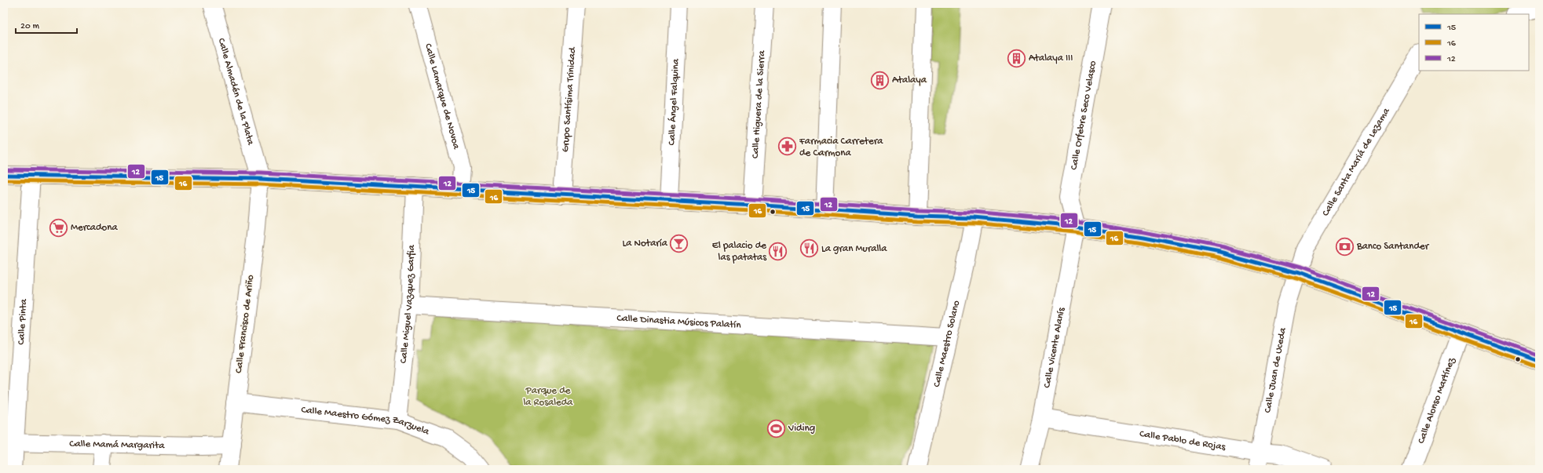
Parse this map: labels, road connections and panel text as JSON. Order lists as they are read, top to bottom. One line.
{"streets":{"street":["Calle Almadén de la Plata","Calle Lamarque de Novoa","Grupo Santísima Trinidad","Calle Ángel Falquina","Calle Higuera de la Sierra","Calle Orfebre Seco Velasco","Calle Santa Mariá de Lezama","Calle Miguel Vazquez Garfia","Calle Pinta","Calle Dinastia Músicos Palatín","Calle Francisco de Ariño","Calle Maestro Solano","Calle Vicente Alanís","Calle Juan de Uceda","Calle Alonso Martínez","Calle Maestro Gómez Zarzuela","Calle Pablo de Rojas","Calle Mamá Margarita"]},"crossings":[["Calle Almadén de la Plata","Calle Francisco de Ariño"],["Calle Orfebre Seco Velasco","Calle Vicente Alanís"],["Calle Santa Mariá de Lezama","Calle Juan de Uceda"],["Calle Miguel Vazquez Garfia","Calle Dinastia Músicos Palatín"],["Calle Miguel Vazquez Garfia","Calle Maestro Gómez Zarzuela"],["Calle Pinta","Calle Mamá Margarita"],["Calle Dinastia Músicos Palatín","Calle Maestro Solano"],["Calle Francisco de Ariño","Calle Maestro Gómez Zarzuela"],["Calle Francisco de Ariño","Calle Mamá Margarita"],["Calle Vicente Alanís","Calle Pablo de Rojas"],["Calle Juan de Uceda","Calle Pablo de Rojas"]],"parks":["Parque de la Rosaleda"],"places":{"building":["Atalaya III","Atalaya"],"pharmacy":["Farmacia Carretera de Carmona"],"supermarket":["Mercadona"],"bar":["La Notaría"],"bank":["Banco Santander"],"restaurant":["La gran Muralla","El palacio de las patatas"],"sports":["Viding"]},"lines":["transit line 12","transit line 15","transit line 16"],"legend":["15","16","12"],"scale_bar":"20 m"}
